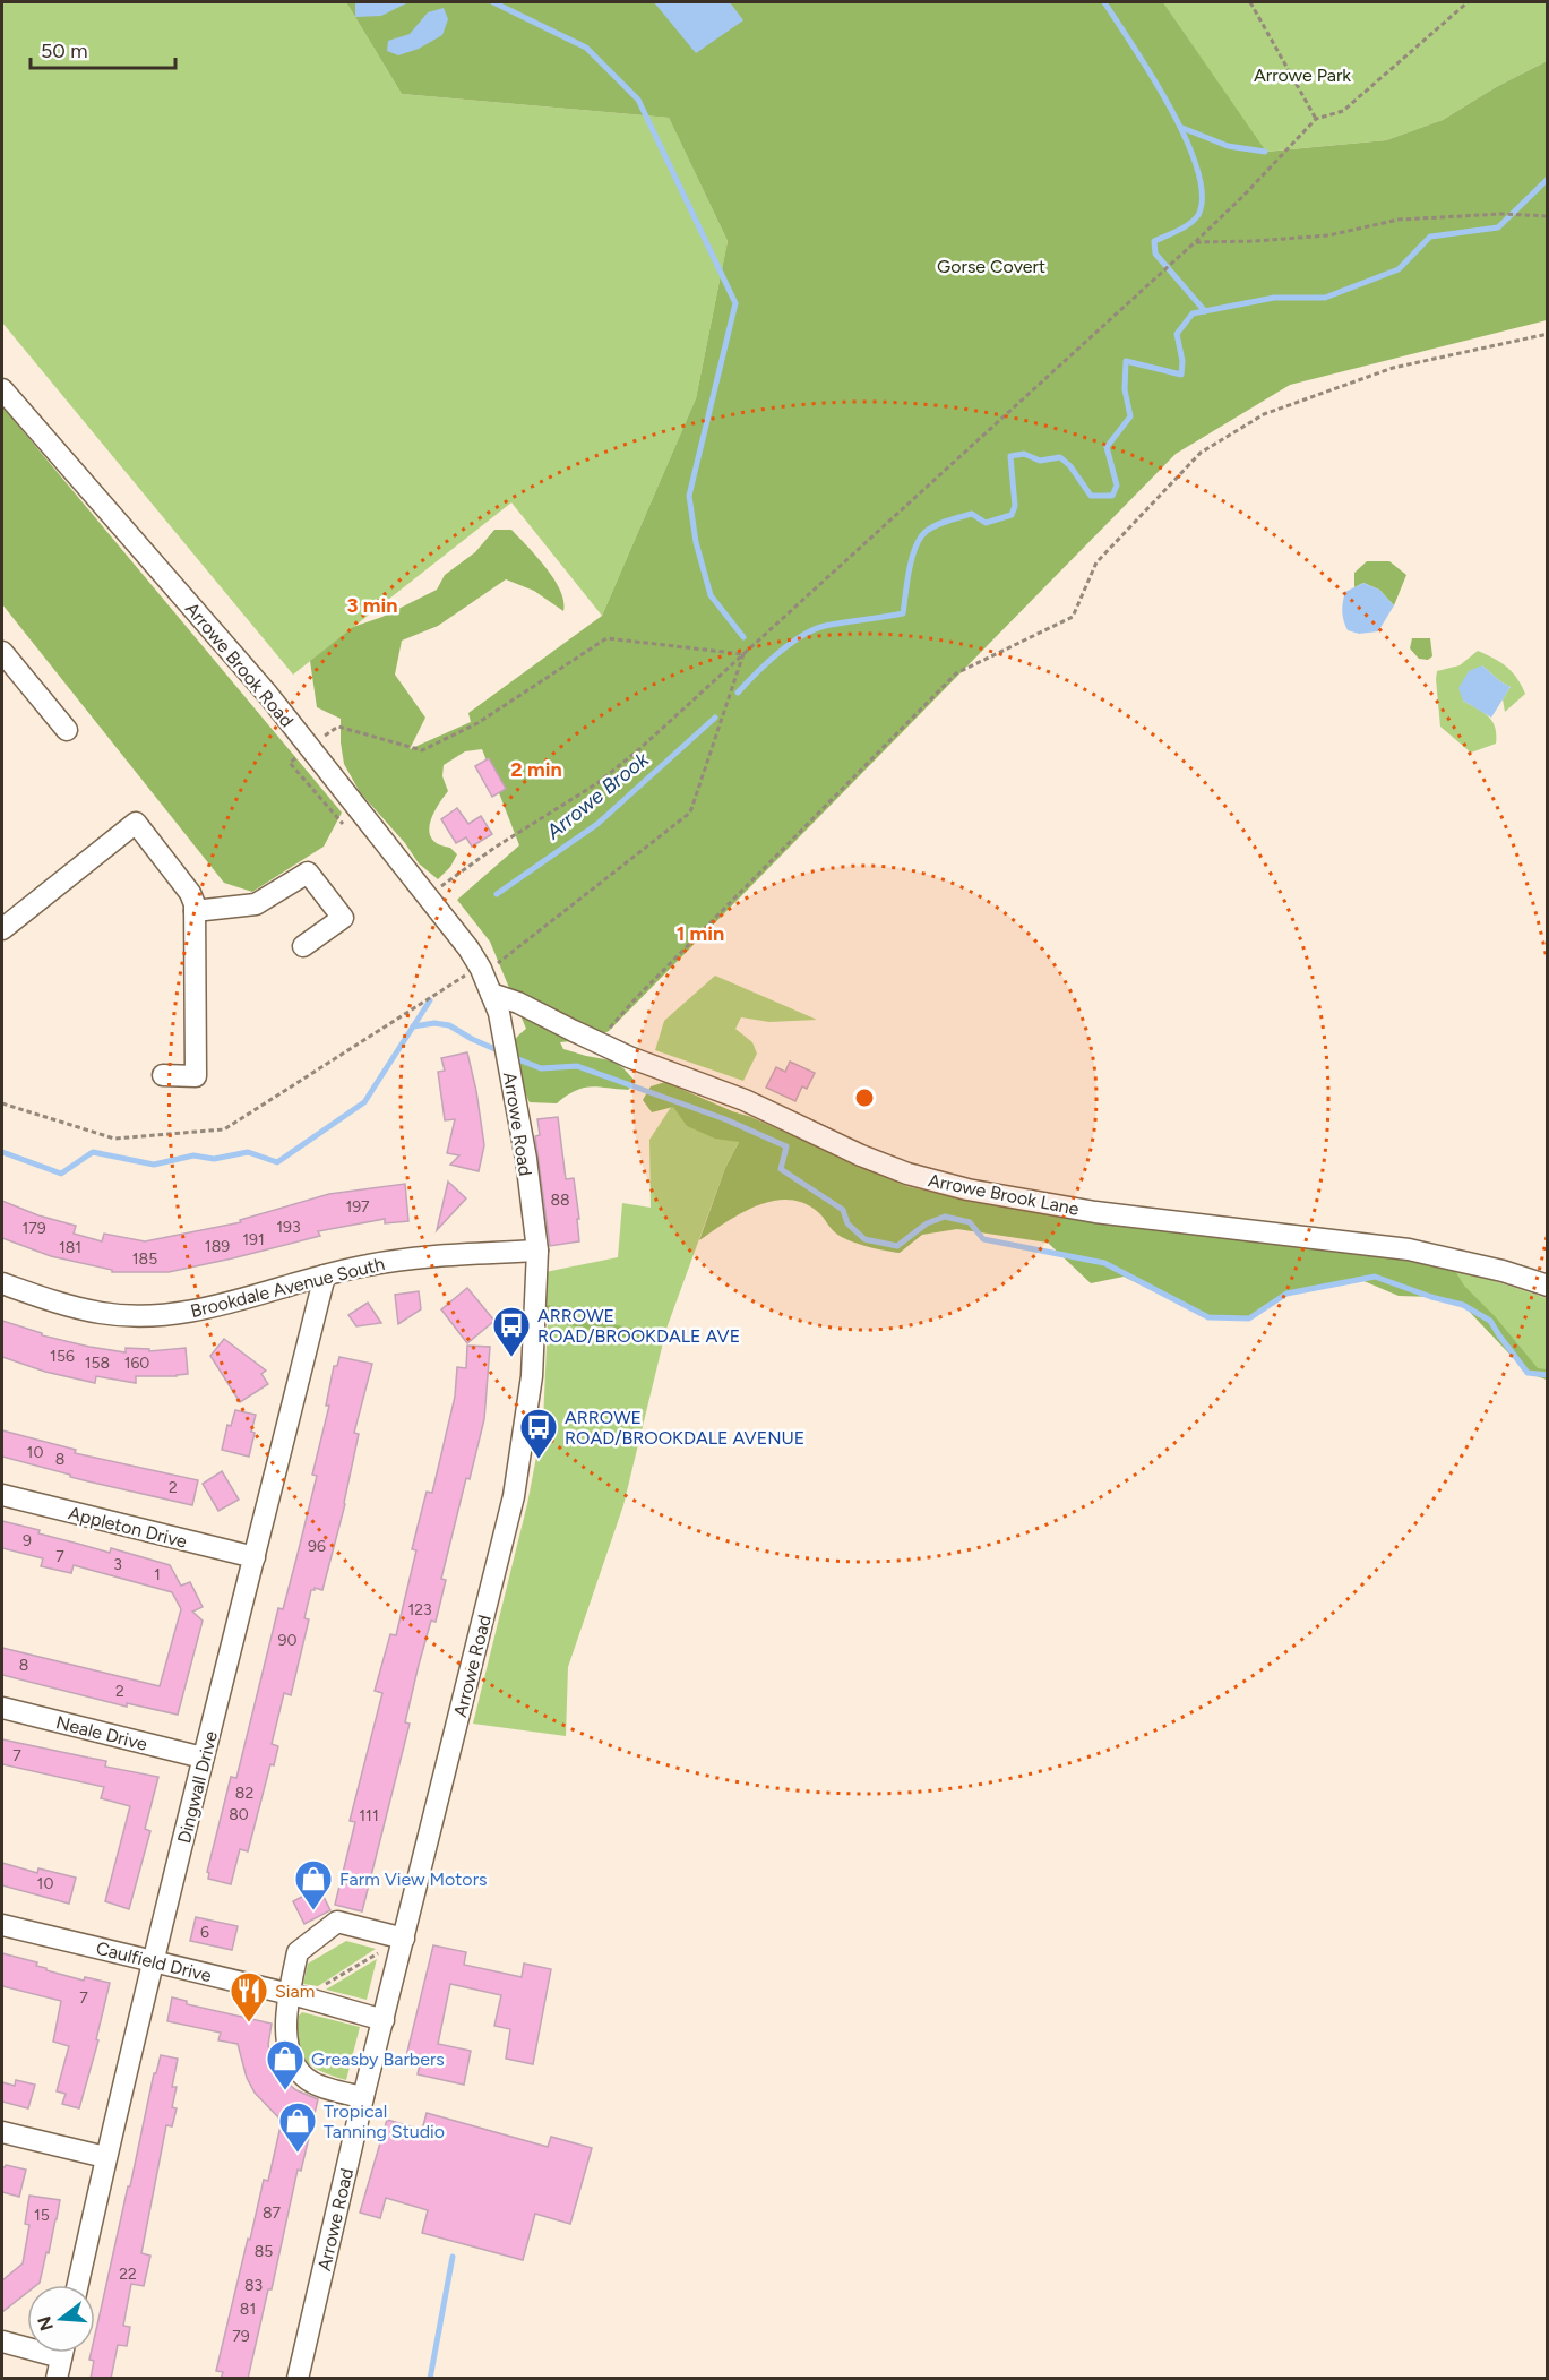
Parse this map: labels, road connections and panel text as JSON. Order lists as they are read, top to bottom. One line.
{"streets":{"street":["Arrowe Brook Road","Arrowe Road","Arrowe Brook Lane","Brookdale Avenue South","Appleton Drive","Neale Drive","Dingwall Drive","Caulfield Drive"]},"crossings":[["Arrowe Brook Road","Arrowe Road"],["Arrowe Road","Arrowe Brook Lane"],["Arrowe Road","Brookdale Avenue South"],["Arrowe Road","Caulfield Drive"],["Brookdale Avenue South","Dingwall Drive"],["Appleton Drive","Dingwall Drive"],["Neale Drive","Dingwall Drive"],["Dingwall Drive","Caulfield Drive"]],"water":["Arrowe Brook"],"parks":["Arrowe Park","Gorse Covert"],"places":{"bus stop":["ARROWE ROAD/BROOKDALE AVE","ARROWE ROAD/BROOKDALE AVENUE"],"shop":["Farm View Motors","Greasby Barbers","Tropical Tanning Studio"],"restaurant":["Siam"]},"house_numbers":["88","197","193","179","191","189","181","185","156","158","160","10","8","2","9","96","7","3","1","123","90","8","2","7","82","80","111","10","6","7","87","15","85","22","83","81","79"],"scale_bar":"50 m","north":"left","rings":["3 min","2 min","1 min"]}
